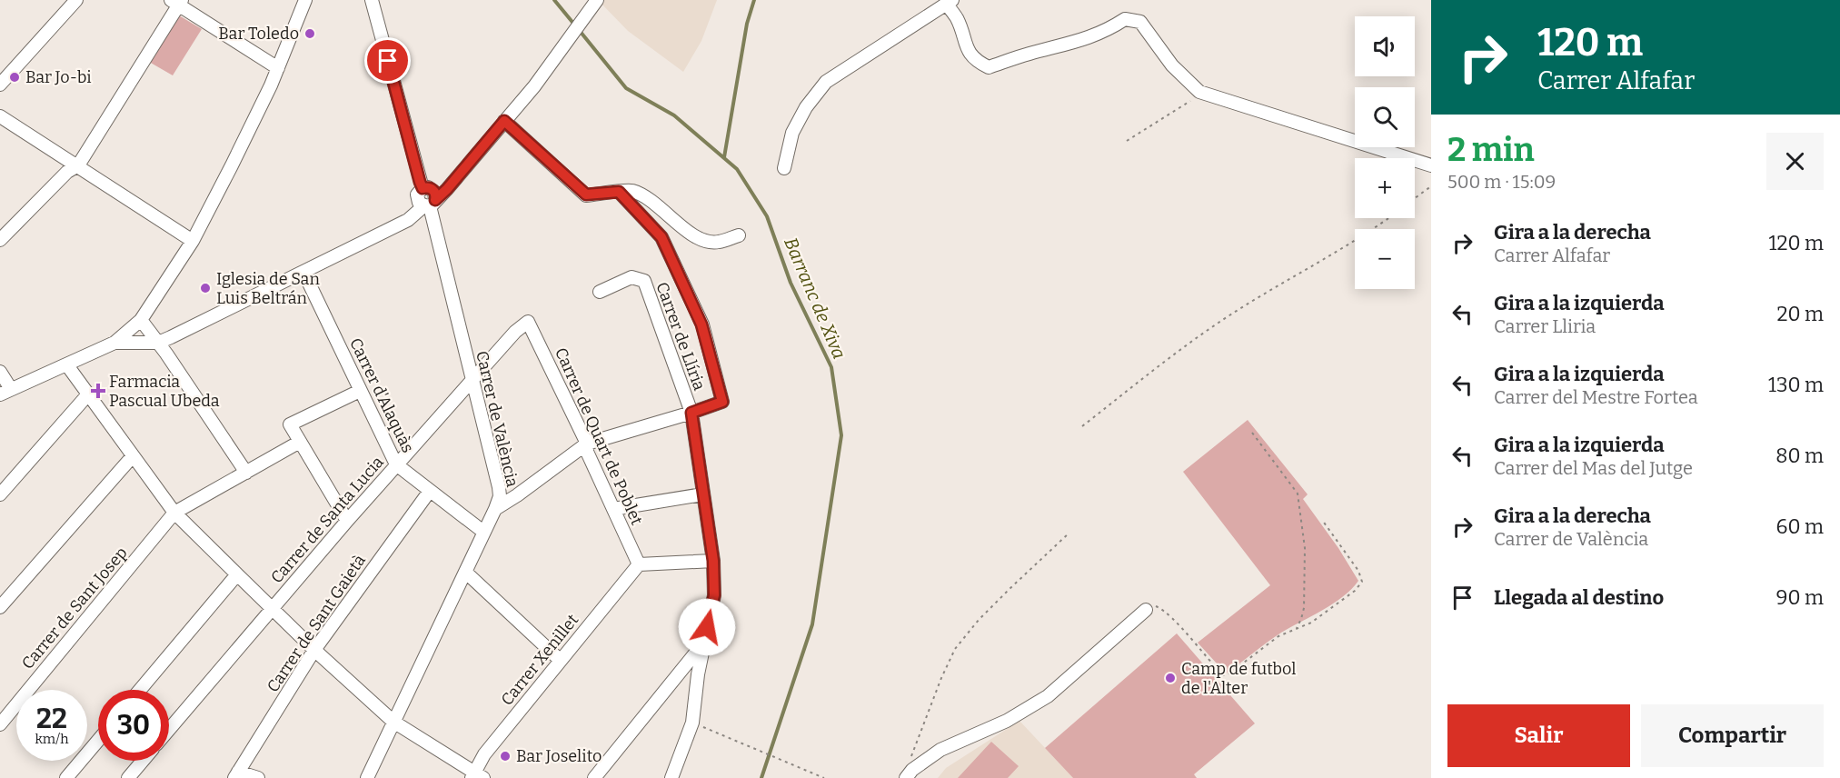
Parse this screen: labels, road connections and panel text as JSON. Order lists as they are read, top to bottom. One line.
{"streets":{"street":["Carrer de Llíria","Carrer d'Alaquàs","Carrer de València","Carrer de Quart de Poblet","Carrer de Santa Lucia","Carrer de Sant Josep","Carrer de Sant Gaietà","Carrer Xenillet"]},"crossings":[["Carrer d'Alaquàs","Carrer de València"],["Carrer d'Alaquàs","Carrer de Santa Lucia"],["Carrer d'Alaquàs","Carrer de Sant Gaietà"],["Carrer de València","Carrer de Santa Lucia"],["Carrer de Quart de Poblet","Carrer de Santa Lucia"],["Carrer de Quart de Poblet","Carrer Xenillet"]],"water":["Barranc de Xiva"],"places":{"other":["Bar Toledo","Bar Jo-bi","Iglesia de San Luis Beltrán","Camp de futbol de l'Alter","Bar Joselito"],"health":["Farmacia Pascual Ubeda"]},"page":{"turn":["120 m","Carrer Alfafar"],"map_buttons":["+","−"],"heading":["2 min","500 m · 15:09"],"list":[{"name":"Gira a la derecha","note":"Carrer Alfafar","value":"120 m"},{"name":"Gira a la izquierda","note":"Carrer Lliria","value":"20 m"},{"name":"Gira a la izquierda","note":"Carrer del Mestre Fortea","value":"130 m"},{"name":"Gira a la izquierda","note":"Carrer del Mas del Jutge","value":"80 m"},{"name":"Gira a la derecha","note":"Carrer de València","value":"60 m"},{"name":"Llegada al destino","value":"90 m"}],"speed":"22 km/h","limit":"30","buttons":["Salir","Compartir"]}}
